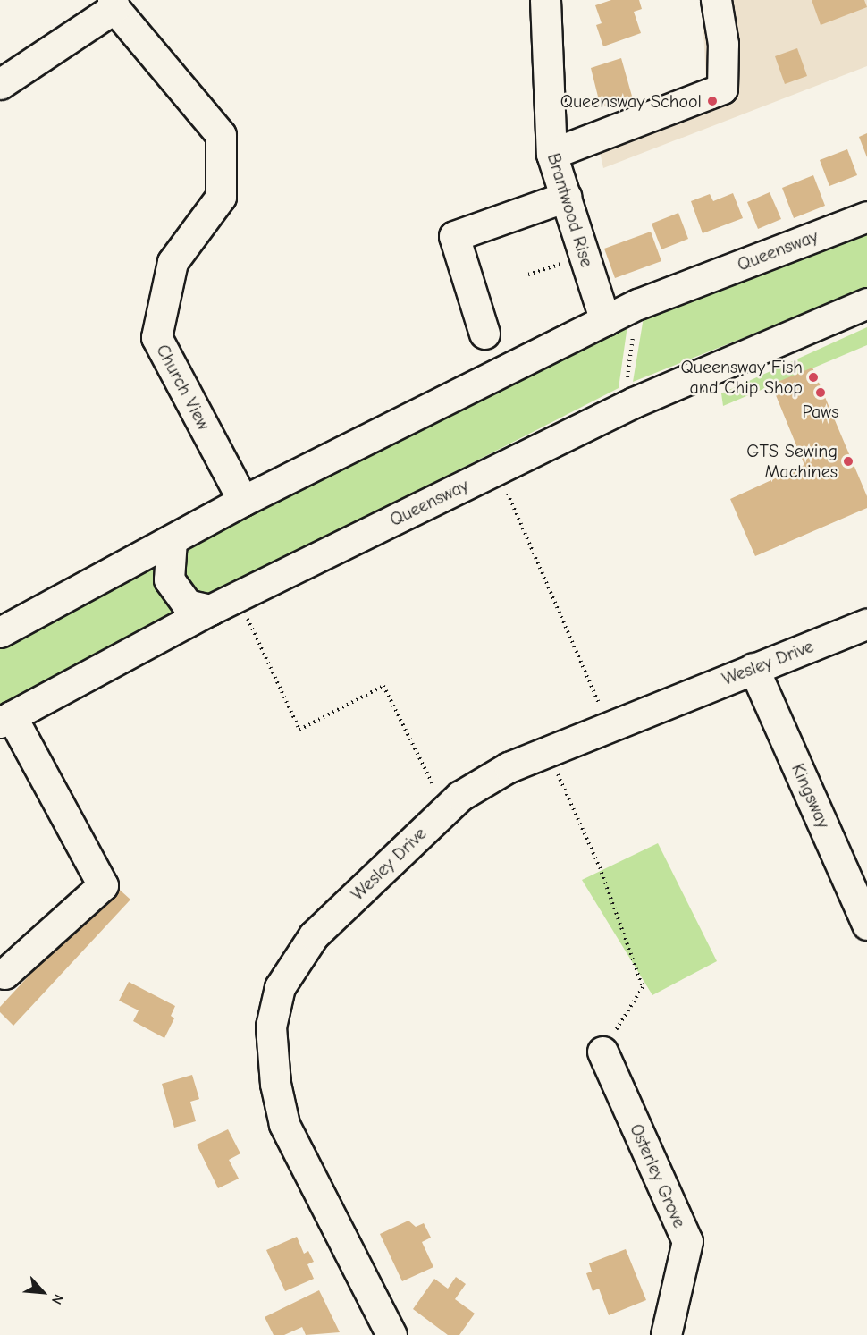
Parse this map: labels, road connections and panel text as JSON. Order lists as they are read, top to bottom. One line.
{"streets":{"street":["Brantwood Rise","Queensway","Church View","Wesley Drive","Kingsway","Osterley Grove"]},"crossings":[["Brantwood Rise","Queensway"],["Queensway","Church View"],["Wesley Drive","Kingsway"]],"places":["Queensway School","Queensway Fish and Chip Shop","Paws","GTS Sewing Machines"],"north":"bottom right"}
